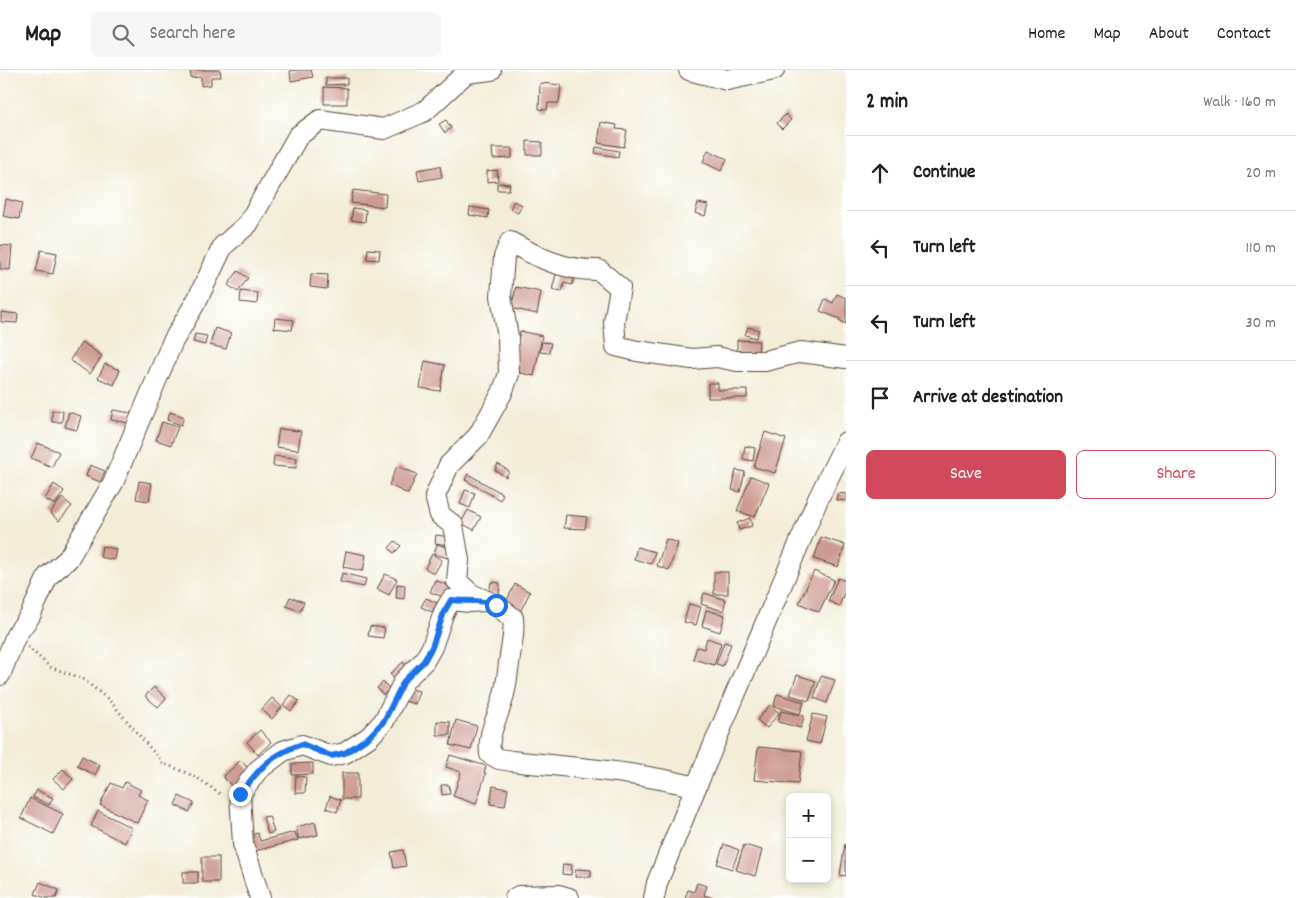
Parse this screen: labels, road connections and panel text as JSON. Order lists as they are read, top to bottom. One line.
{"page":{"header":"Map","search":"Search here","nav":["Home","Map","About","Contact"],"heading":["2 min","Walk · 160 m"],"list":[["Continue","20 m"],["Turn left","110 m"],["Turn left","30 m"],"Arrive at destination"],"buttons":["Save","Share"],"map_buttons":["+","−"]}}
